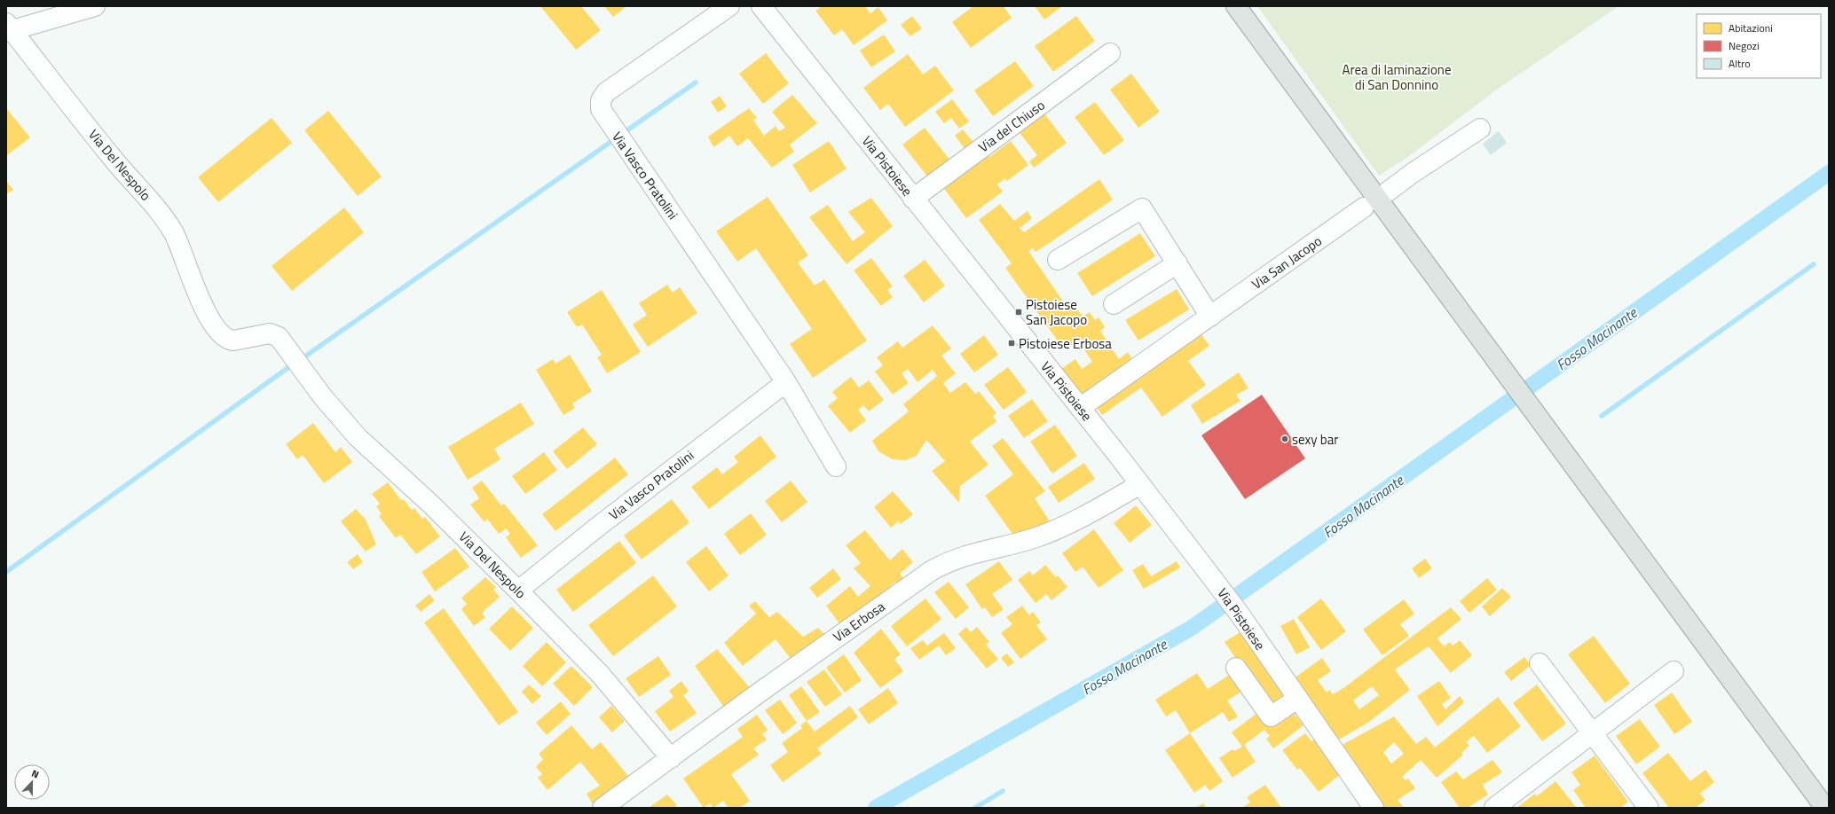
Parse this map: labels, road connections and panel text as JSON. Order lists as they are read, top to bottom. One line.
{"streets":{"street":["Via del Chiuso","Via Del Nespolo","Via Pistoiese","Via Vasco Pratolini","Via San Jacopo","Via Erbosa"]},"crossings":[["Via del Chiuso","Via Pistoiese"],["Via Del Nespolo","Via Vasco Pratolini"],["Via Del Nespolo","Via Erbosa"],["Via Pistoiese","Via San Jacopo"],["Via Pistoiese","Via Erbosa"]],"water":["Fosso Macinante"],"parks":["Area di laminazione di San Donnino"],"places":{"transit":["Pistoiese San Jacopo","Pistoiese Erbosa"],"other":["sexy bar"]},"legend":["Abitazioni","Negozi","Altro"],"north":"top"}
